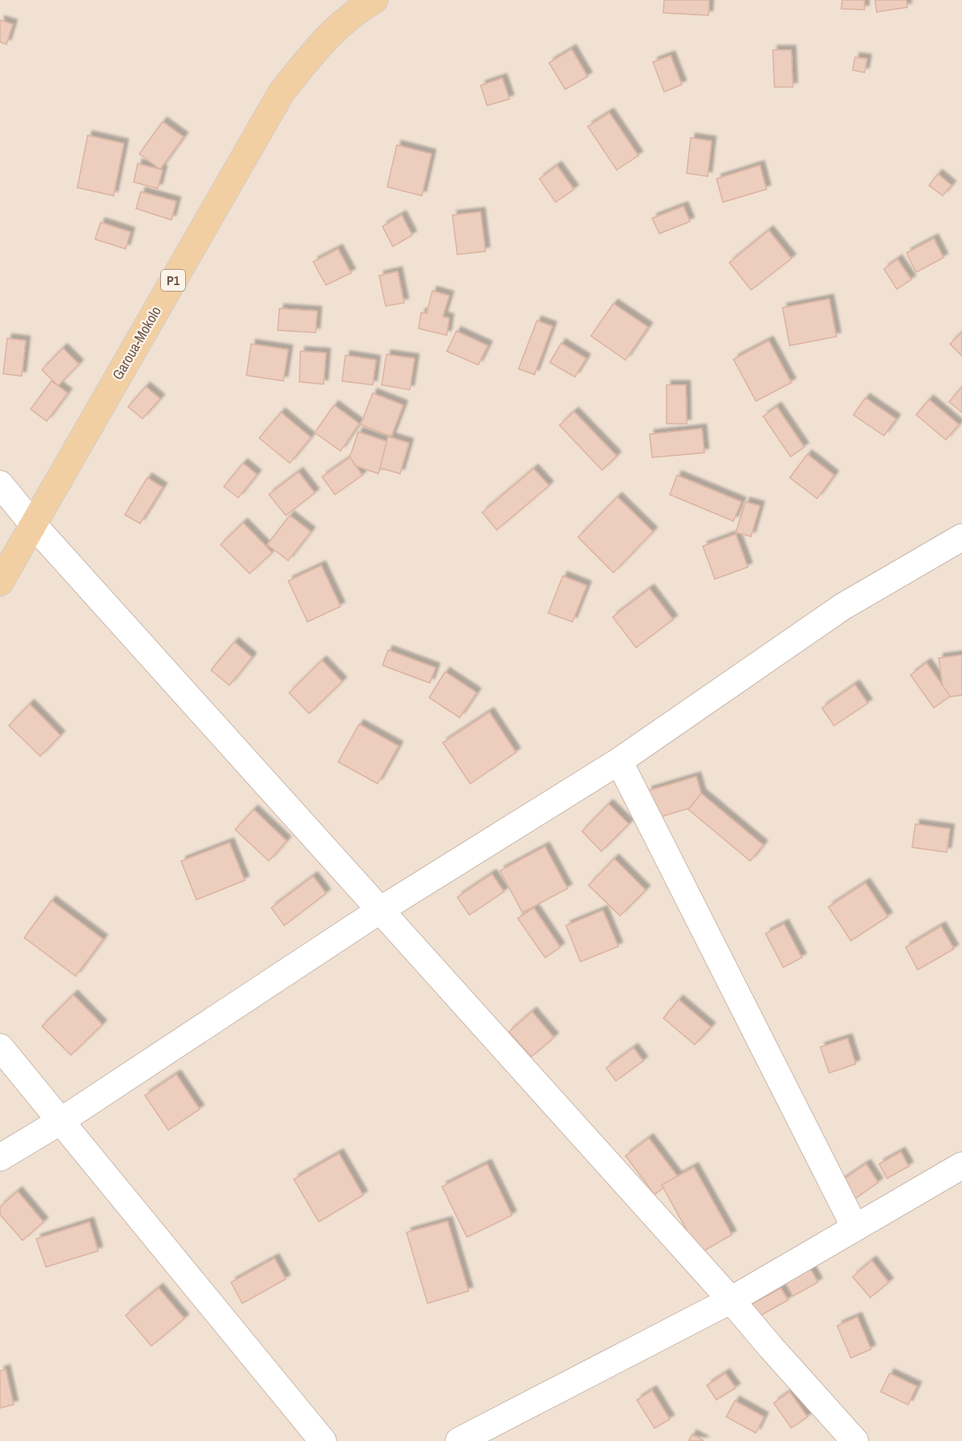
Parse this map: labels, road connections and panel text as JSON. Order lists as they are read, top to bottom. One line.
{"streets":{"main road":["P1","Garoua-Mokolo"]}}
